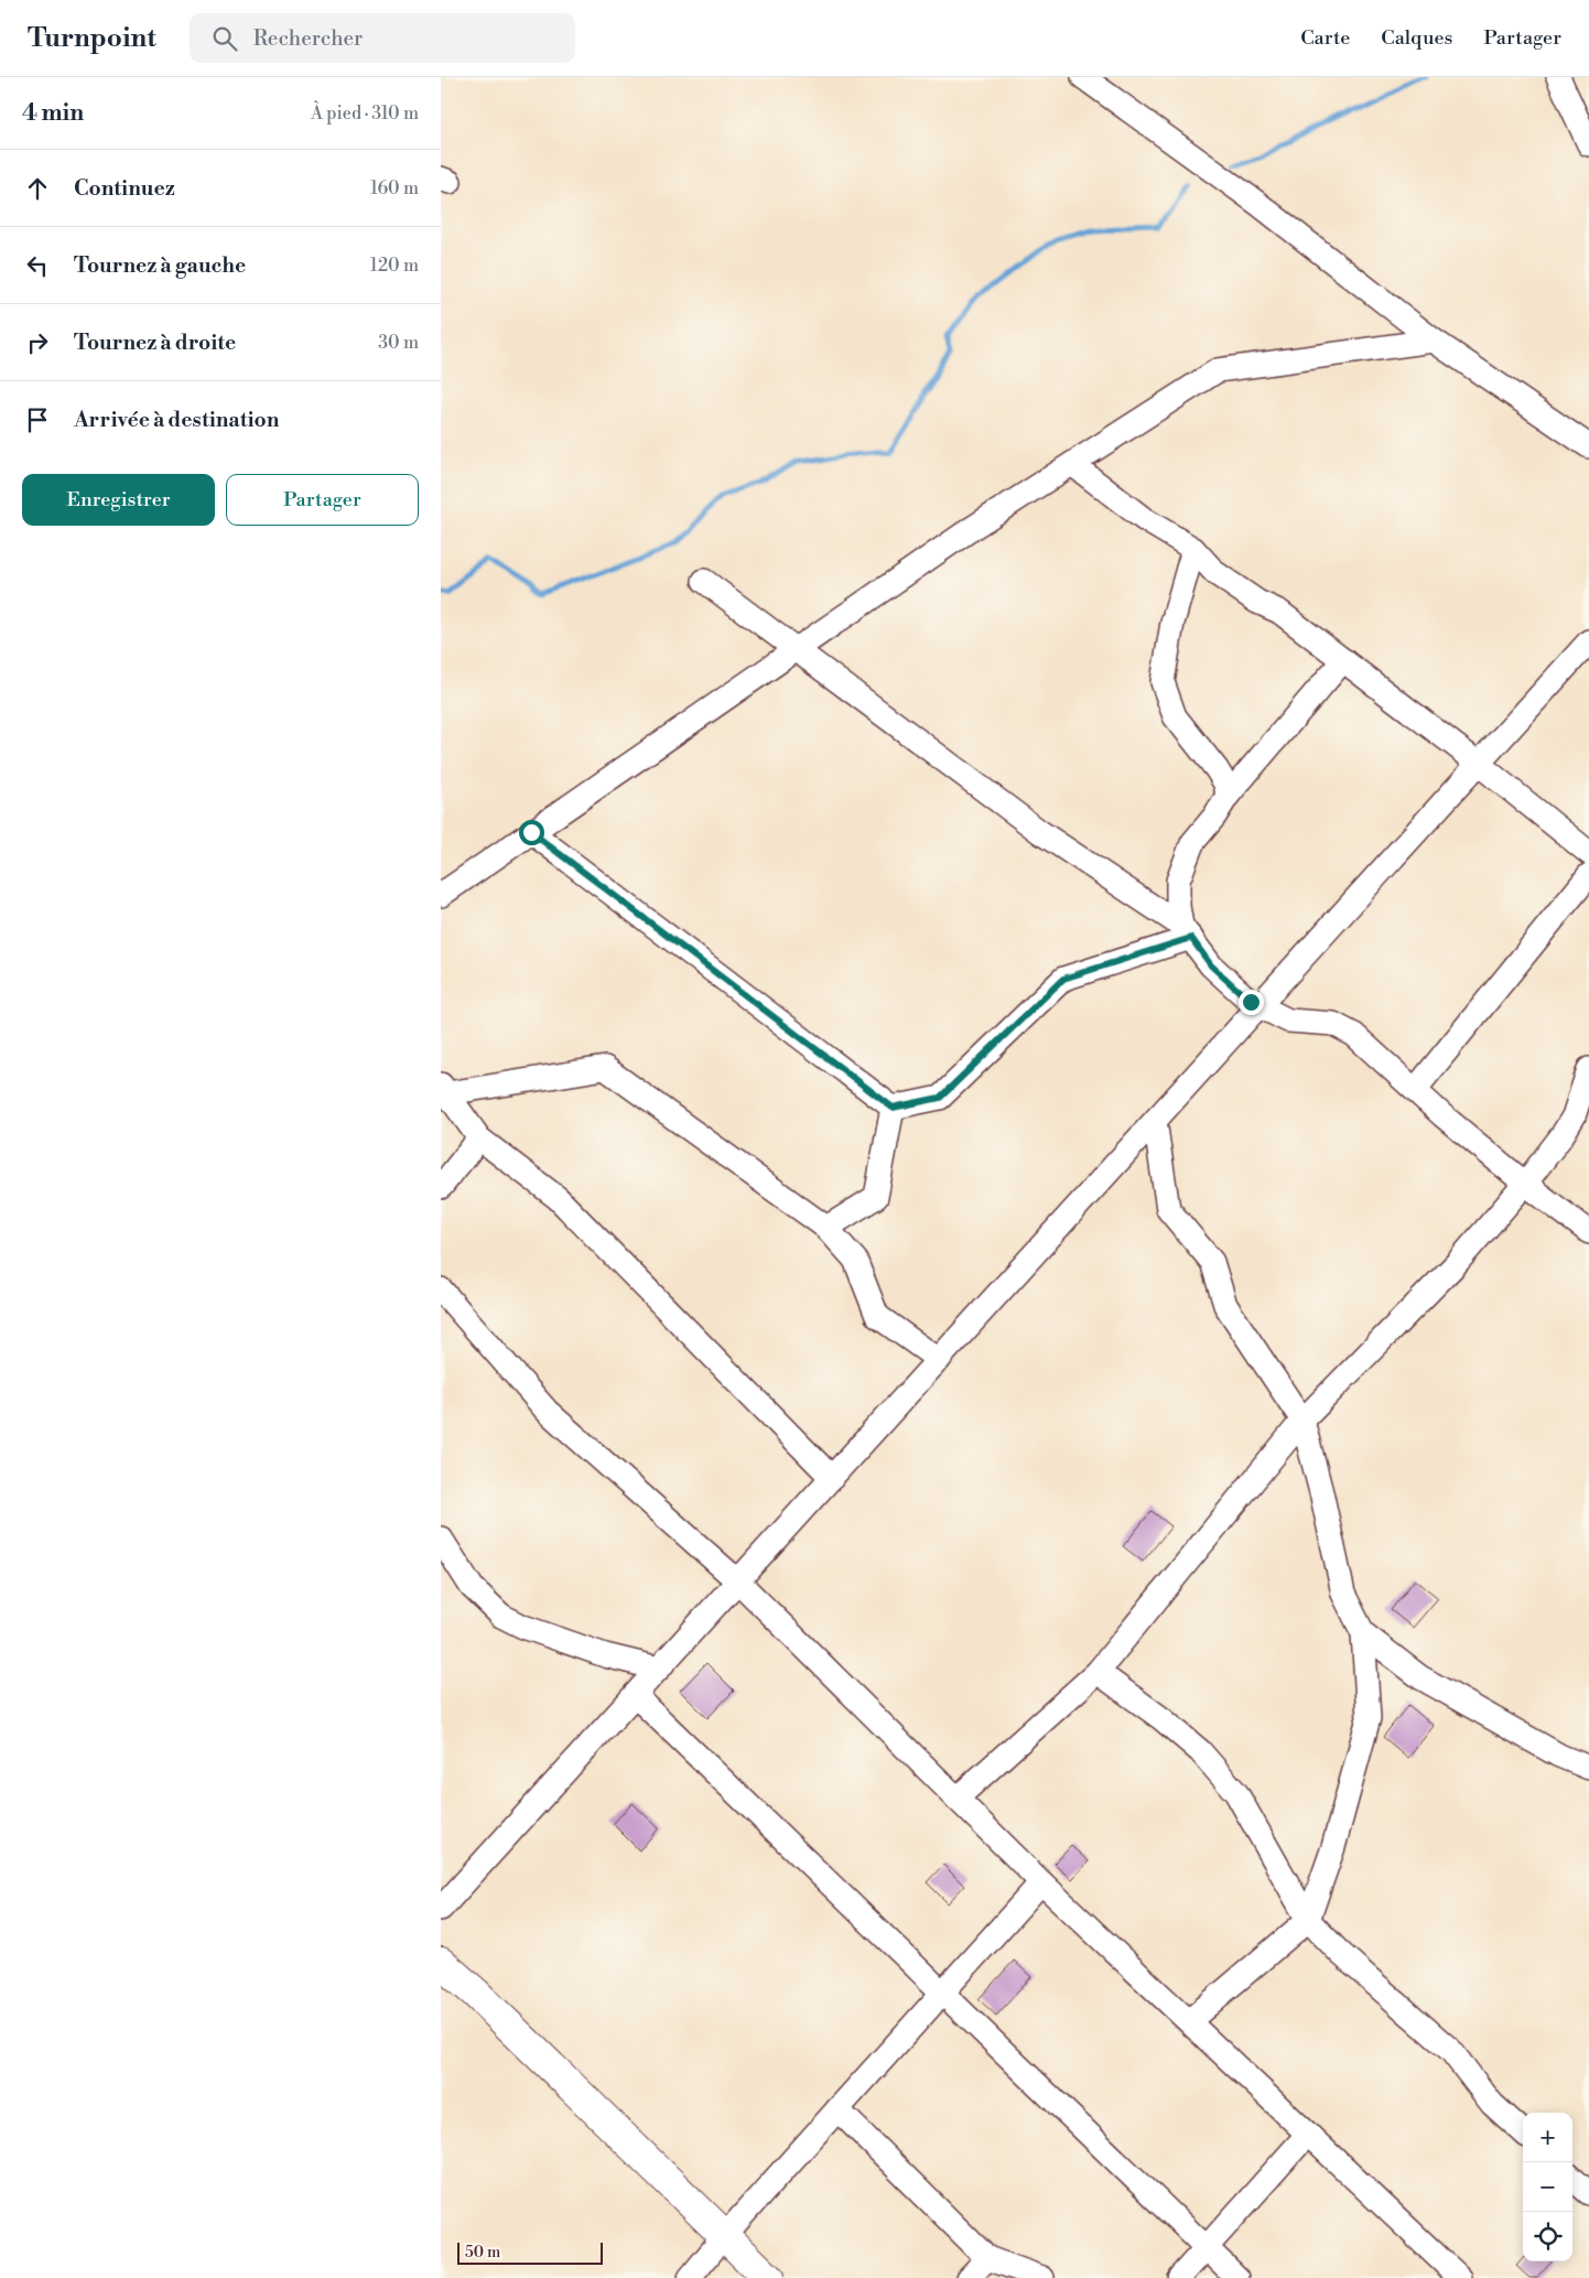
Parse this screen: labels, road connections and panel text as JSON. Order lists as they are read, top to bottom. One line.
{"scale_bar":"50 m","page":{"header":"Turnpoint","search":"Rechercher","nav":["Carte","Calques","Partager"],"heading":["4 min","À pied · 310 m"],"list":[["Continuez","160 m"],["Tournez à gauche","120 m"],["Tournez à droite","30 m"],"Arrivée à destination"],"buttons":["Enregistrer","Partager"],"map_buttons":["+","−"],"scale":"50 m"}}
